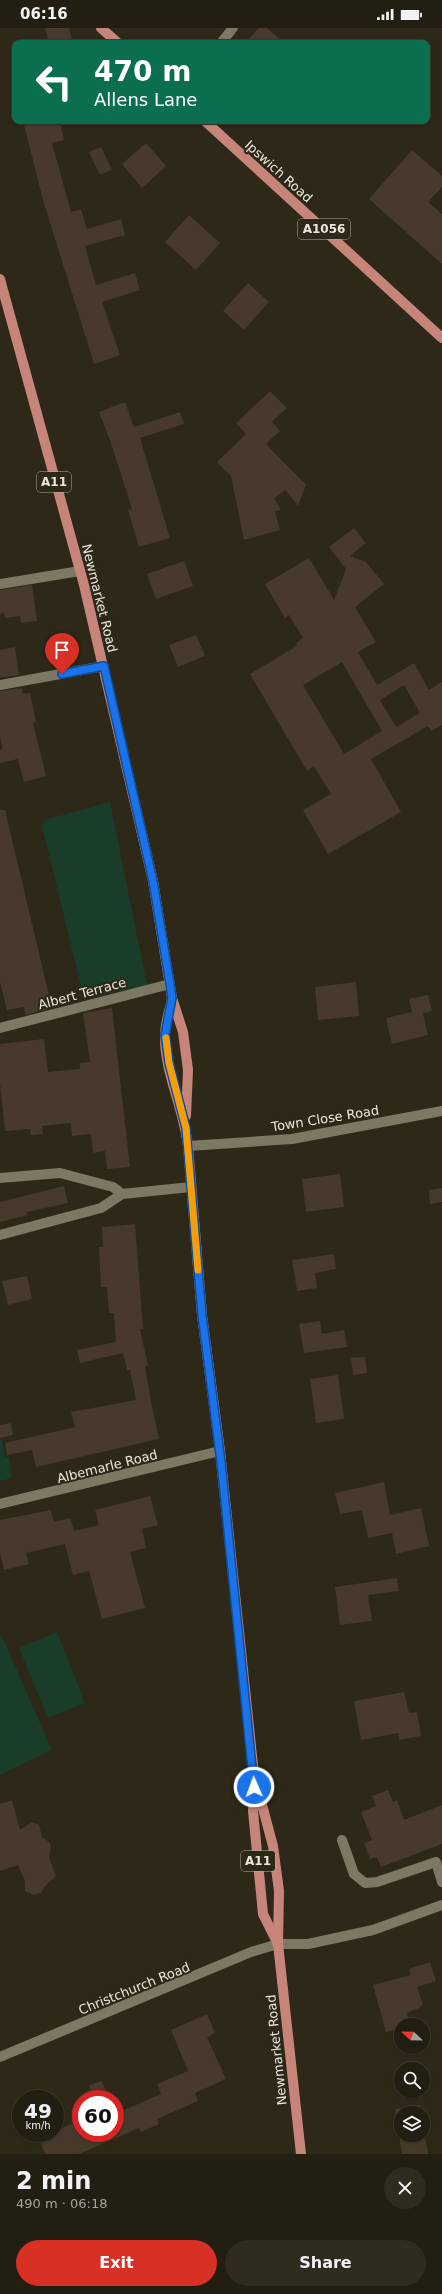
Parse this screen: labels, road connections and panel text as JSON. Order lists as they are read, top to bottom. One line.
{"streets":{"main road":["Ipswich Road","A1056","A11","Newmarket Road"],"street":["Albert Terrace","Town Close Road","Albemarle Road","Christchurch Road"]},"crossings":[["Newmarket Road","Albert Terrace"],["Newmarket Road","Town Close Road"],["Newmarket Road","Albemarle Road"],["Newmarket Road","Christchurch Road"]],"north":"left","page":{"status":"06:16","turn":["470 m","Allens Lane"],"speed":"49 km/h","limit":"60","heading":["2 min","490 m · 06:18"],"buttons":["Exit","Share"]}}
